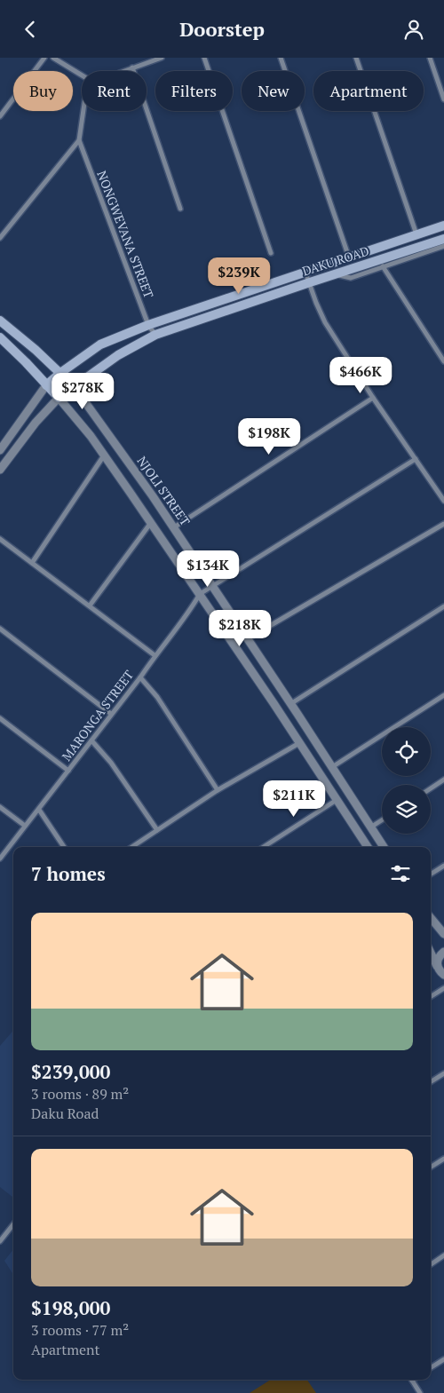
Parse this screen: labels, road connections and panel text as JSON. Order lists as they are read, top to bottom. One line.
{"streets":{"main road":["DAKU ROAD","NJOLI STREET"],"street":["NONGWEVANA STREET","MARONGA STREET"]},"crossings":[["NONGWEVANA STREET","DAKU ROAD"],["DAKU ROAD","NJOLI STREET"],["NJOLI STREET","MARONGA STREET"]],"page":{"header":"Doorstep","chip":["Buy","Rent","Filters","New","Apartment"],"price":["$239K","$466K","$278K","$198K","$134K","$218K","$211K"],"heading":"7 homes","list":[{"name":"$239,000","note":"3 rooms · 89 m² · Daku Road"},{"name":"$198,000","note":"3 rooms · 77 m² · Apartment"}]}}
